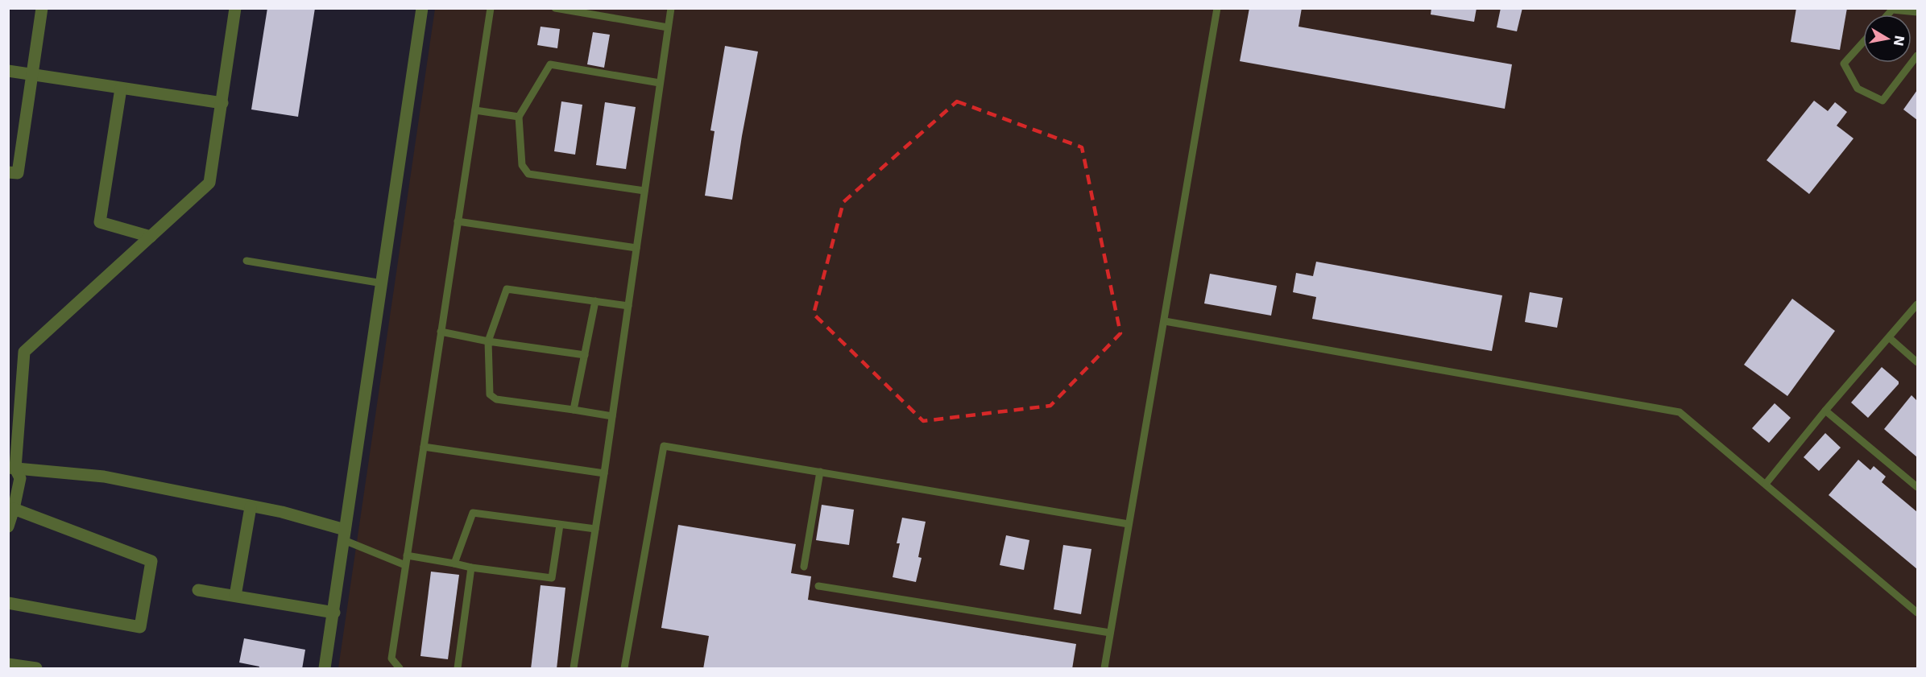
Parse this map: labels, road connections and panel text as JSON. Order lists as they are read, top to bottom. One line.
{"north":"right"}
